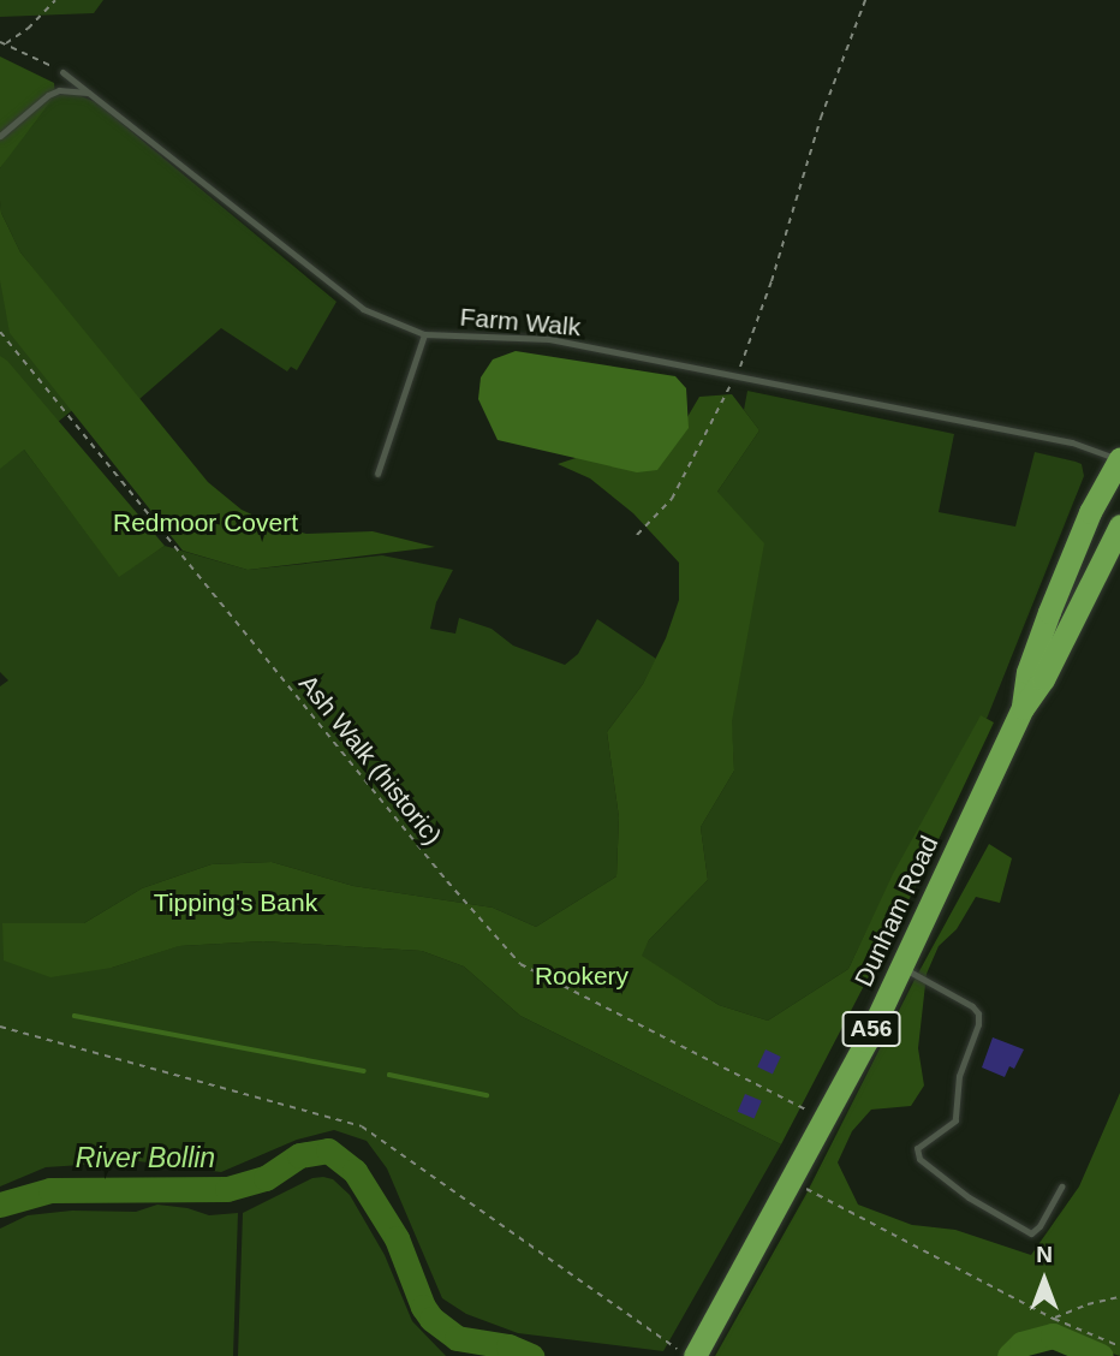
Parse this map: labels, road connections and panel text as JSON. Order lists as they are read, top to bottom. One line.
{"streets":{"highway":["Dunham Road","A56"],"lane":["Farm Walk"],"path":["Ash Walk (historic)"]},"crossings":[["Farm Walk","Dunham Road"]],"water":["River Bollin"],"parks":["Redmoor Covert","Tipping's Bank","Rookery"],"north":"top"}
